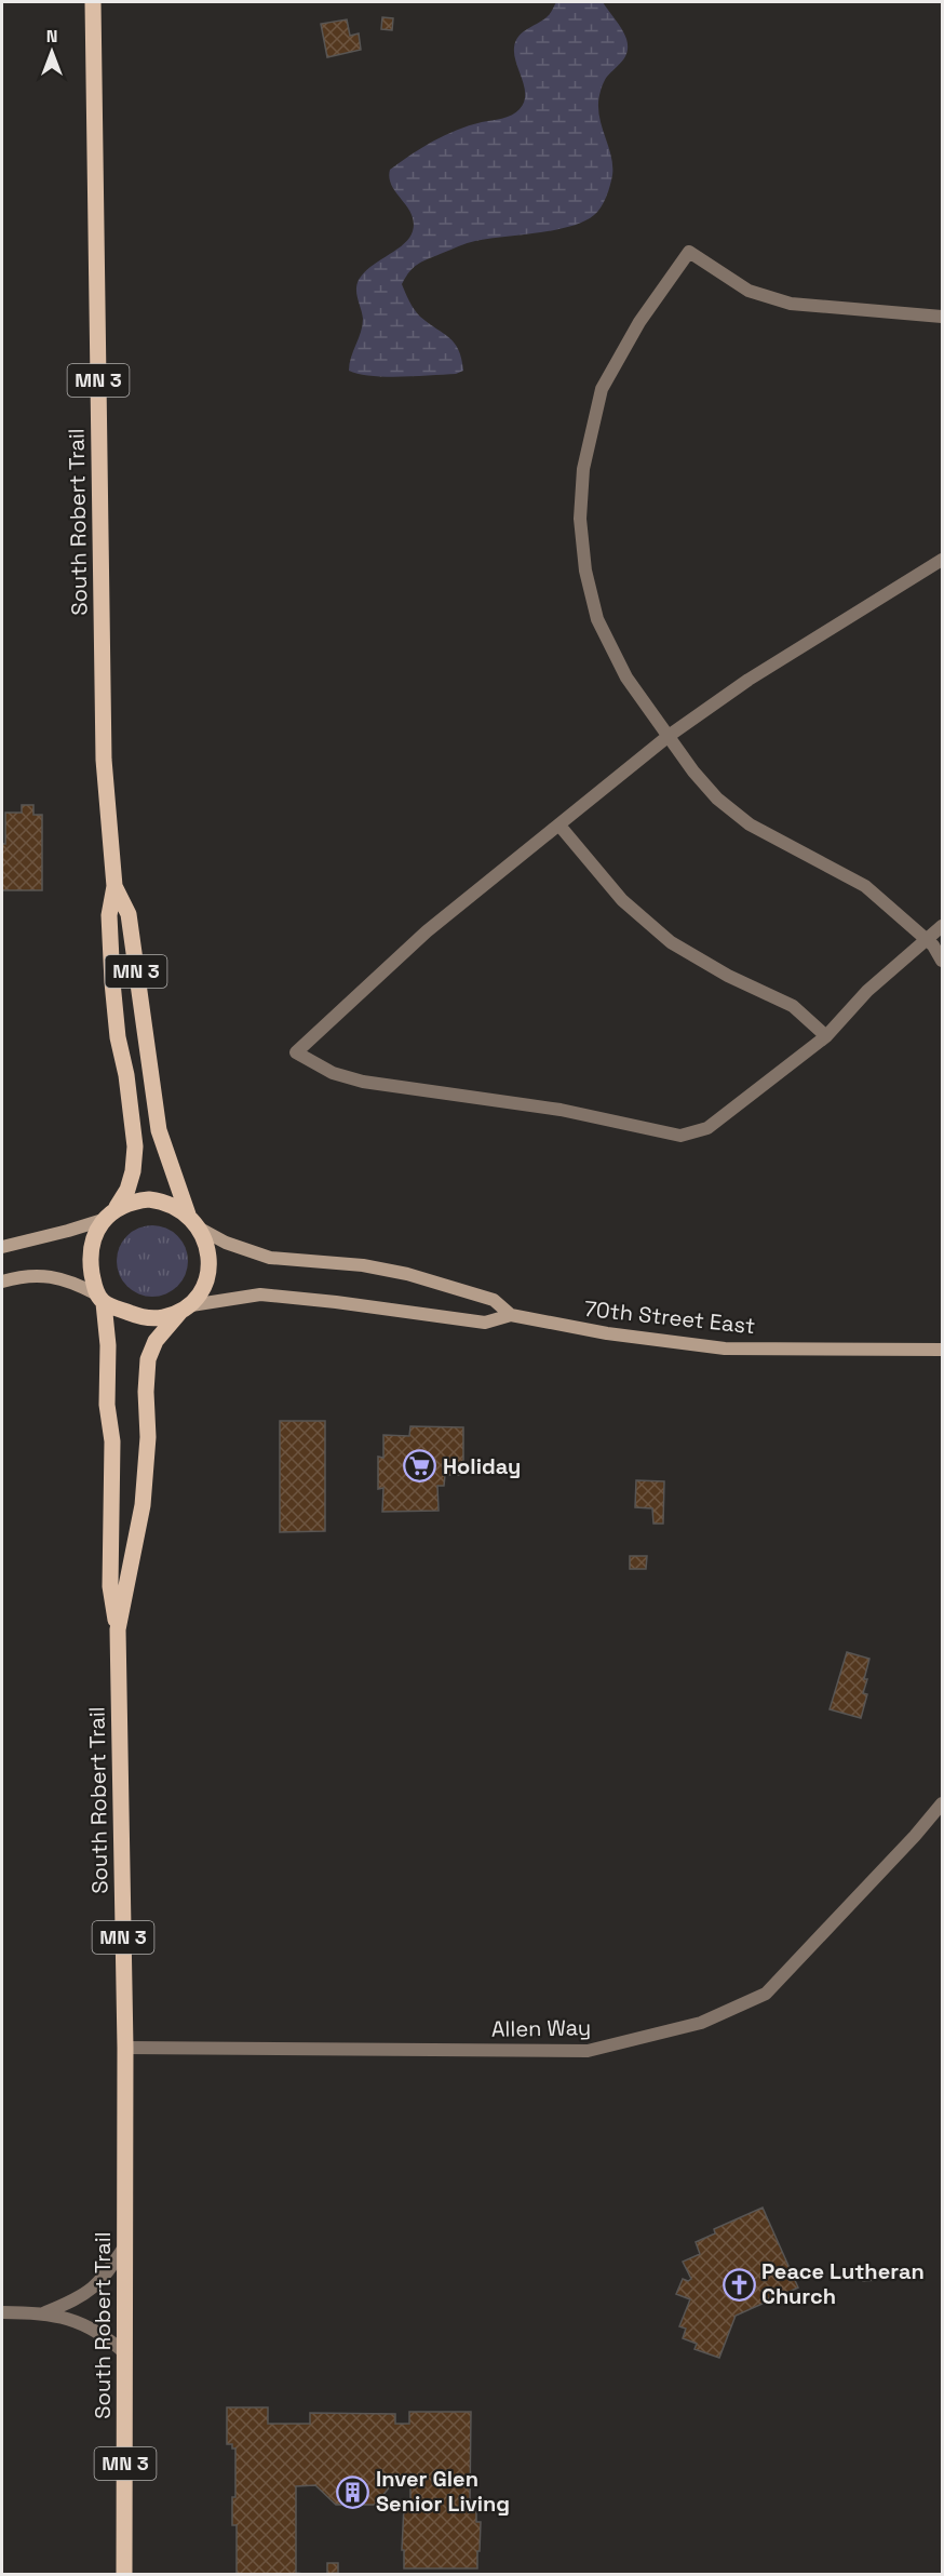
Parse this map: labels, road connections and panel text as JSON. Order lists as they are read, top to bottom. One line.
{"streets":{"main road":["MN 3","South Robert Trail","70th Street East"],"street":["Allen Way"]},"crossings":[["MN 3","South Robert Trail"],["MN 3","70th Street East"],["South Robert Trail","70th Street East"],["South Robert Trail","Allen Way"]],"places":{"supermarket":["Holiday"],"church":["Peace Lutheran Church"],"building":["Inver Glen Senior Living"]},"north":"top"}
